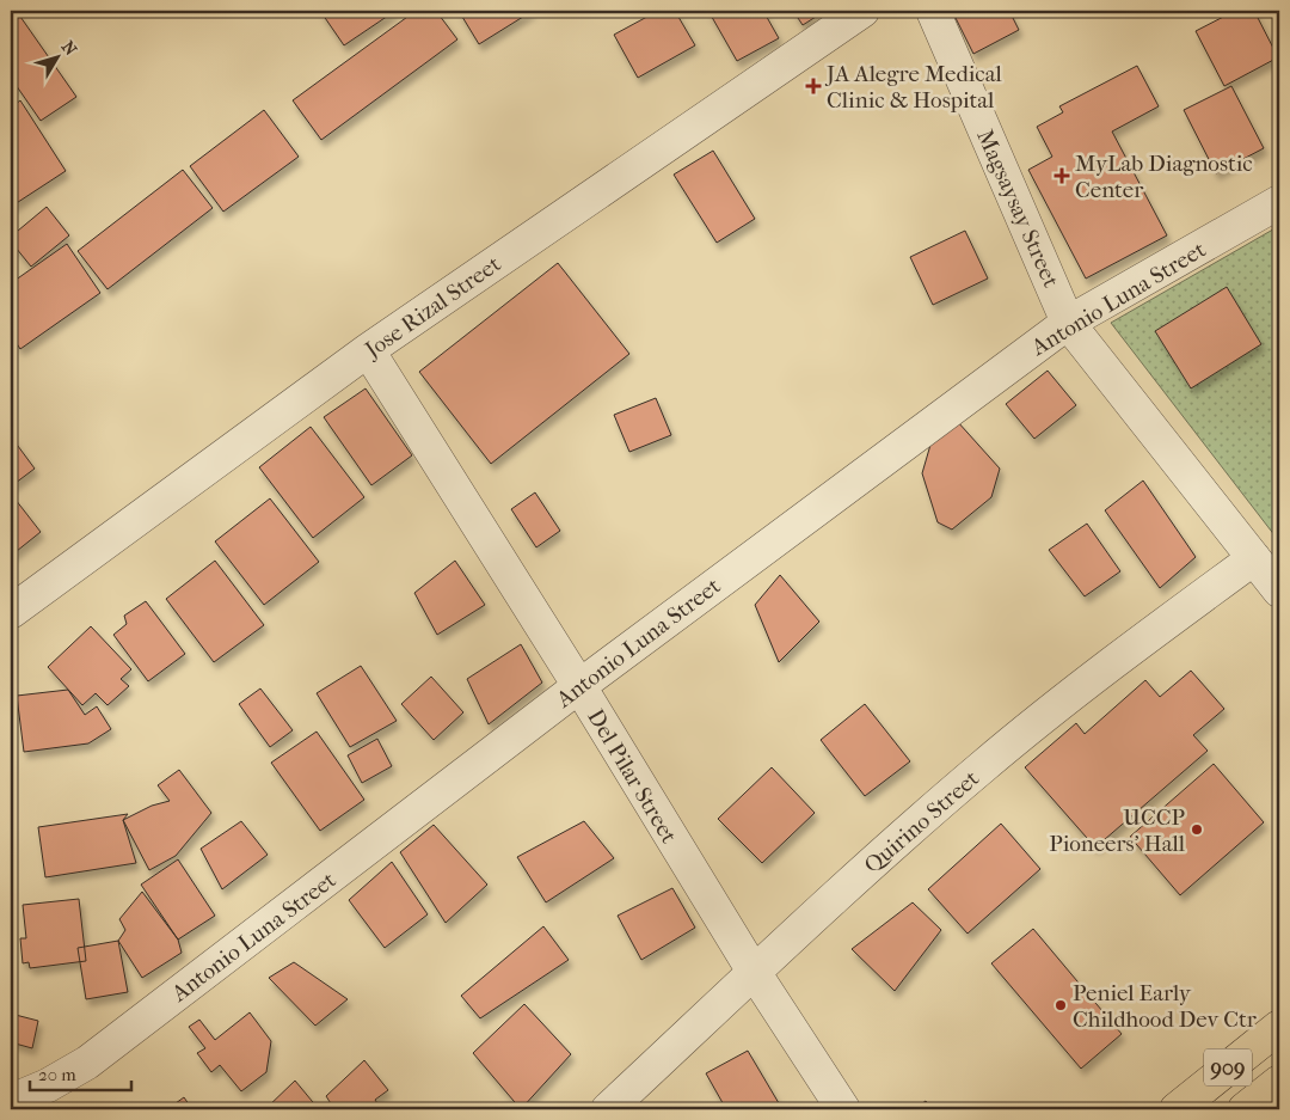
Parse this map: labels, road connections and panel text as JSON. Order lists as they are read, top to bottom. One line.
{"streets":{"highway":["909"],"street":["Magsaysay Street","Antonio Luna Street","Jose Rizal Street","Del Pilar Street","Quirino Street"]},"crossings":[["Magsaysay Street","Antonio Luna Street"],["Magsaysay Street","Quirino Street"],["Antonio Luna Street","Del Pilar Street"],["Jose Rizal Street","Del Pilar Street"],["Del Pilar Street","Quirino Street"]],"places":{"health":["JA Alegre Medical Clinic & Hospital","MyLab Diagnostic Center"],"other":["UCCP Pioneers' Hall","Peniel Early Childhood Dev Ctr"]},"scale_bar":"20 m","north":"top right"}
